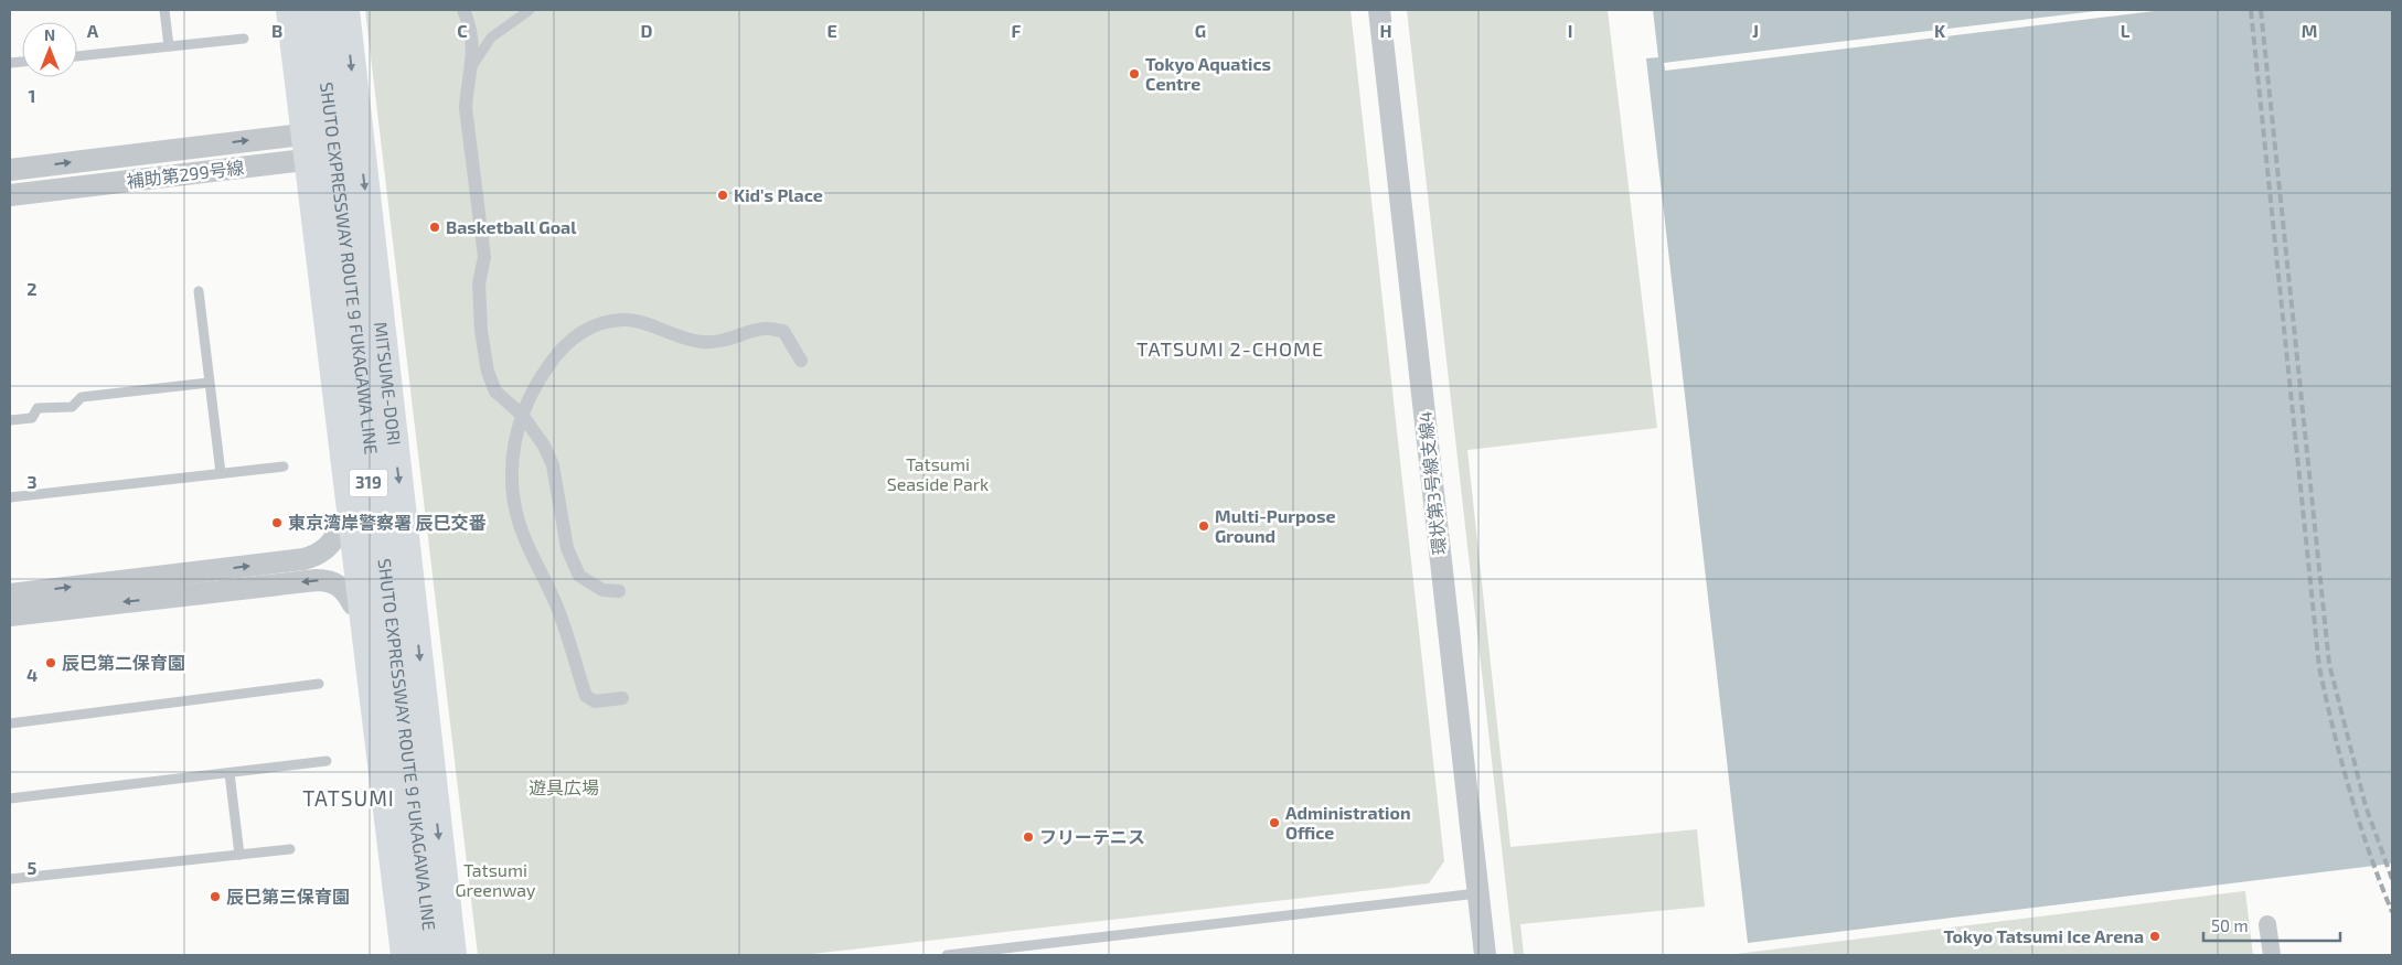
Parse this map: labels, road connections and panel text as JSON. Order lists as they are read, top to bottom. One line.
{"streets":{"highway":["SHUTO EXPRESSWAY ROUTE 9 FUKAGAWA LINE"],"main road":["MITSUME-DORI","319"],"street":["補助第299号線","環状第3号線支線4"]},"crossings":[["補助第299号線","MITSUME-DORI"],["SHUTO EXPRESSWAY ROUTE 9 FUKAGAWA LINE","MITSUME-DORI"]],"districts":["TATSUMI 2-CHOME","TATSUMI"],"parks":["Tatsumi Seaside Park","遊具広場","Tatsumi Greenway"],"places":["Tokyo Aquatics Centre","Kid's Place","Basketball Goal","東京湾岸警察署 辰巳交番","Multi-Purpose Ground","辰巳第二保育園","Administration Office","フリーテニス","辰巳第三保育園","Tokyo Tatsumi Ice Arena"],"scale_bar":"50 m","north":"top","grid":{"columns":["A","B","C","D","E","F","G","H","I","J","K","L","M"],"rows":["1","2","3","4","5"]}}
